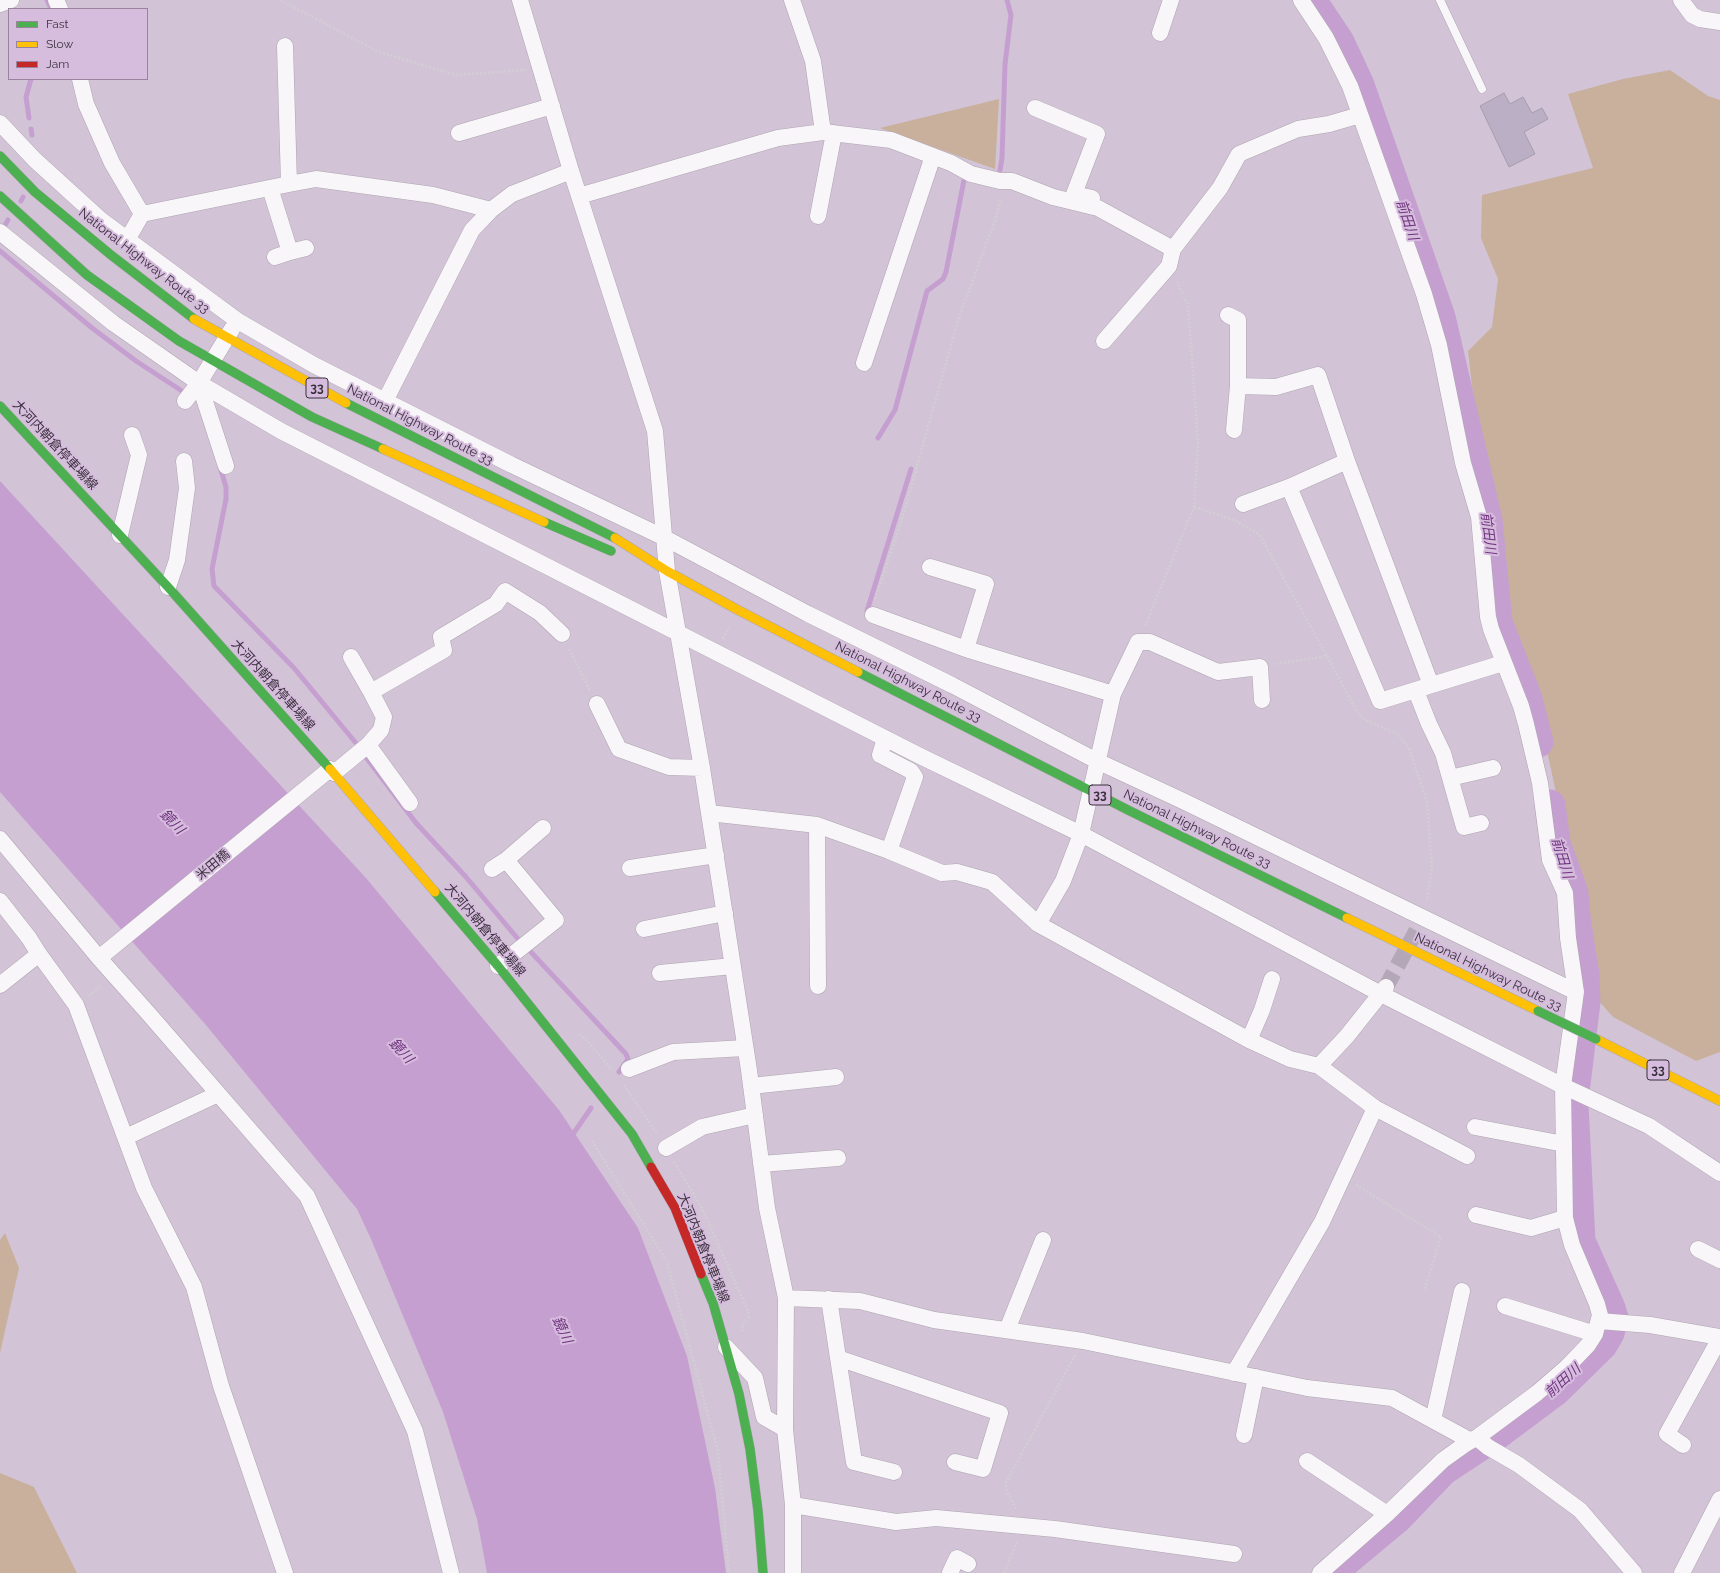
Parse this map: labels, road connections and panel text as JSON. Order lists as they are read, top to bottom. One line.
{"streets":{"main road":["National Highway Route 33","33","大河内朝倉停車場線"],"street":["米田橋"]},"crossings":[["大河内朝倉停車場線","米田橋"]],"water":["前田川","鏡川"],"legend":["Fast","Slow","Jam"]}
